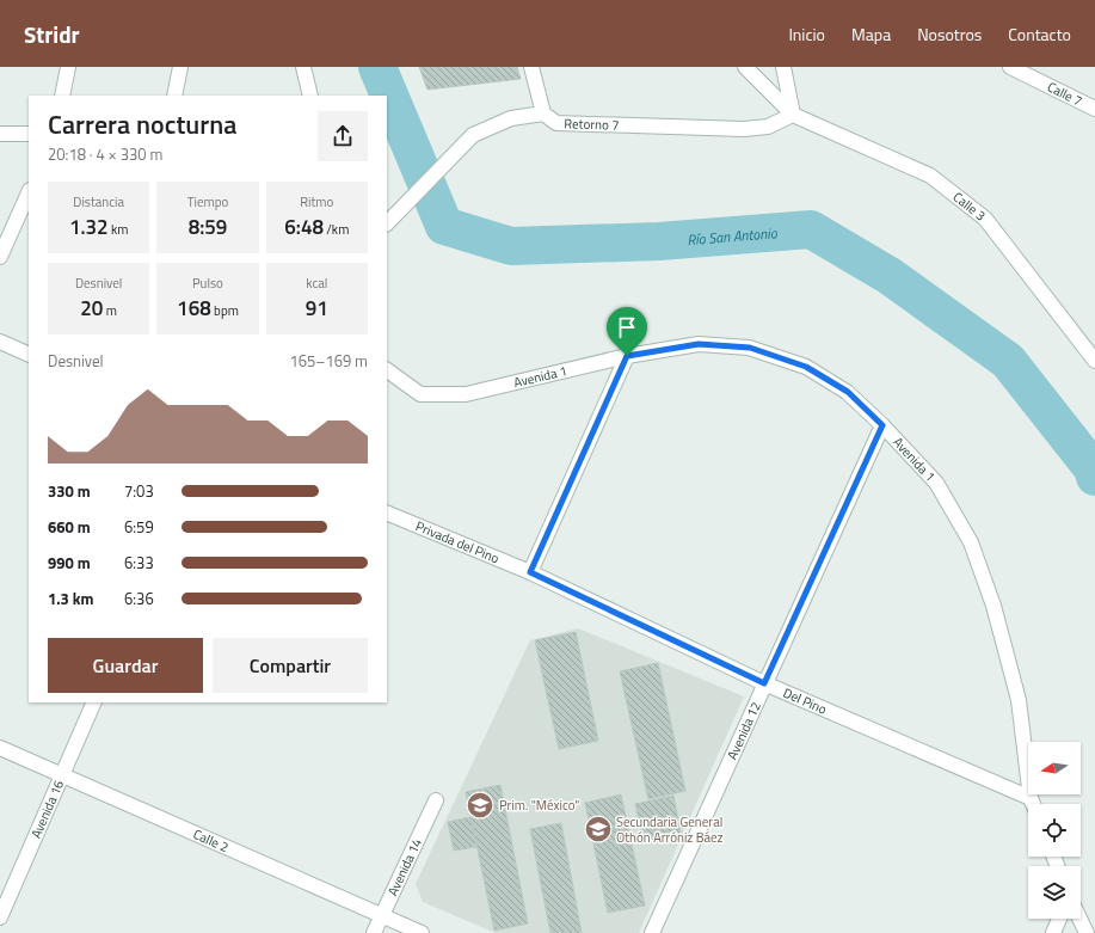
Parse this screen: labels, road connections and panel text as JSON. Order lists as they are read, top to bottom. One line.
{"streets":{"street":["Calle 7","Retorno 7","Calle 3","Avenida 1","Privada del Pino","Del Pino","Avenida 12","Avenida 16","Calle 2","Avenida 14"]},"crossings":[["Retorno 7","Calle 3"],["Avenida 1","Del Pino"],["Avenida 1","Avenida 12"],["Privada del Pino","Del Pino"],["Del Pino","Avenida 12"],["Avenida 16","Calle 2"],["Calle 2","Avenida 14"]],"water":["Río San Antonio"],"places":{"school or university":["Prim. \"México\"","Secundaria General Othón Arróniz Báez"]},"north":"left","page":{"header":"Stridr","nav":["Inicio","Mapa","Nosotros","Contacto"],"heading":["Carrera nocturna","20:18 · 4 × 330 m"],"stats":[["Distancia","1.32 km"],["Tiempo","8:59"],["Ritmo","6:48 /km"],["Desnivel","20 m"],["Pulso","168 bpm"],["kcal","91"]],"chart":["Desnivel","165–169 m"],"list":[{"name":"330 m","note":"7:03"},{"name":"660 m","note":"6:59"},{"name":"990 m","note":"6:33"},{"name":"1.3 km","note":"6:36"}],"buttons":["Guardar","Compartir"]}}
